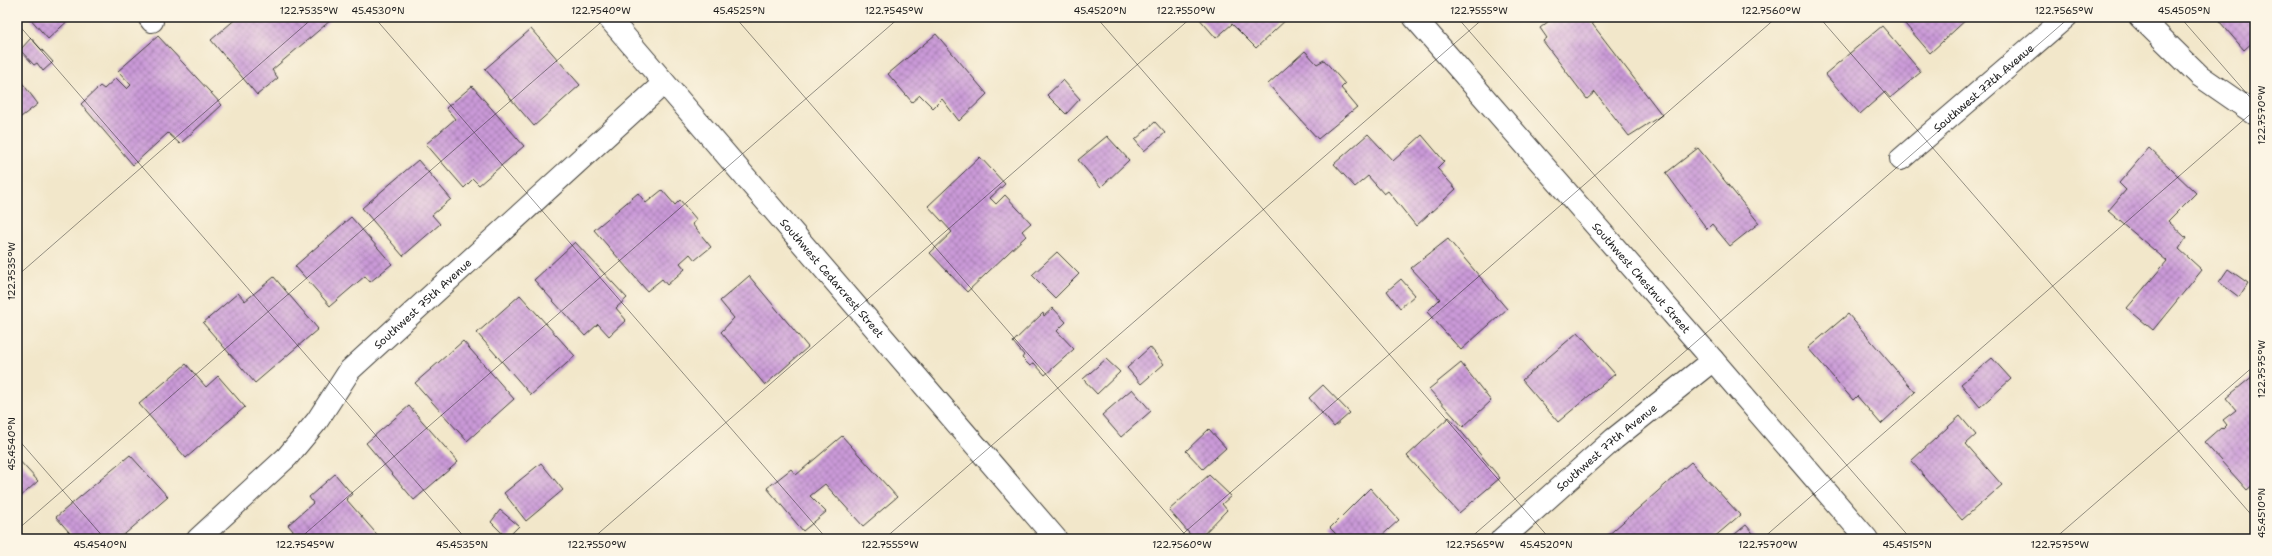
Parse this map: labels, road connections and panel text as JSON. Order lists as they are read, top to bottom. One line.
{"streets":{"street":["Southwest 77th Avenue","Southwest Cedarcrest Street","Southwest Chestnut Street","Southwest 75th Avenue"]},"crossings":[["Southwest 77th Avenue","Southwest Chestnut Street"],["Southwest Cedarcrest Street","Southwest 75th Avenue"]],"coordinates":["122.7535°W","45.4530°N","122.7540°W","45.4525°N","122.7545°W","45.4520°N","122.7550°W","122.7555°W","122.7560°W","122.7565°W","45.4505°N","122.7570°W","122.7575°W","45.4540°N","45.4510°N","45.4535°N","45.4515°N"]}
